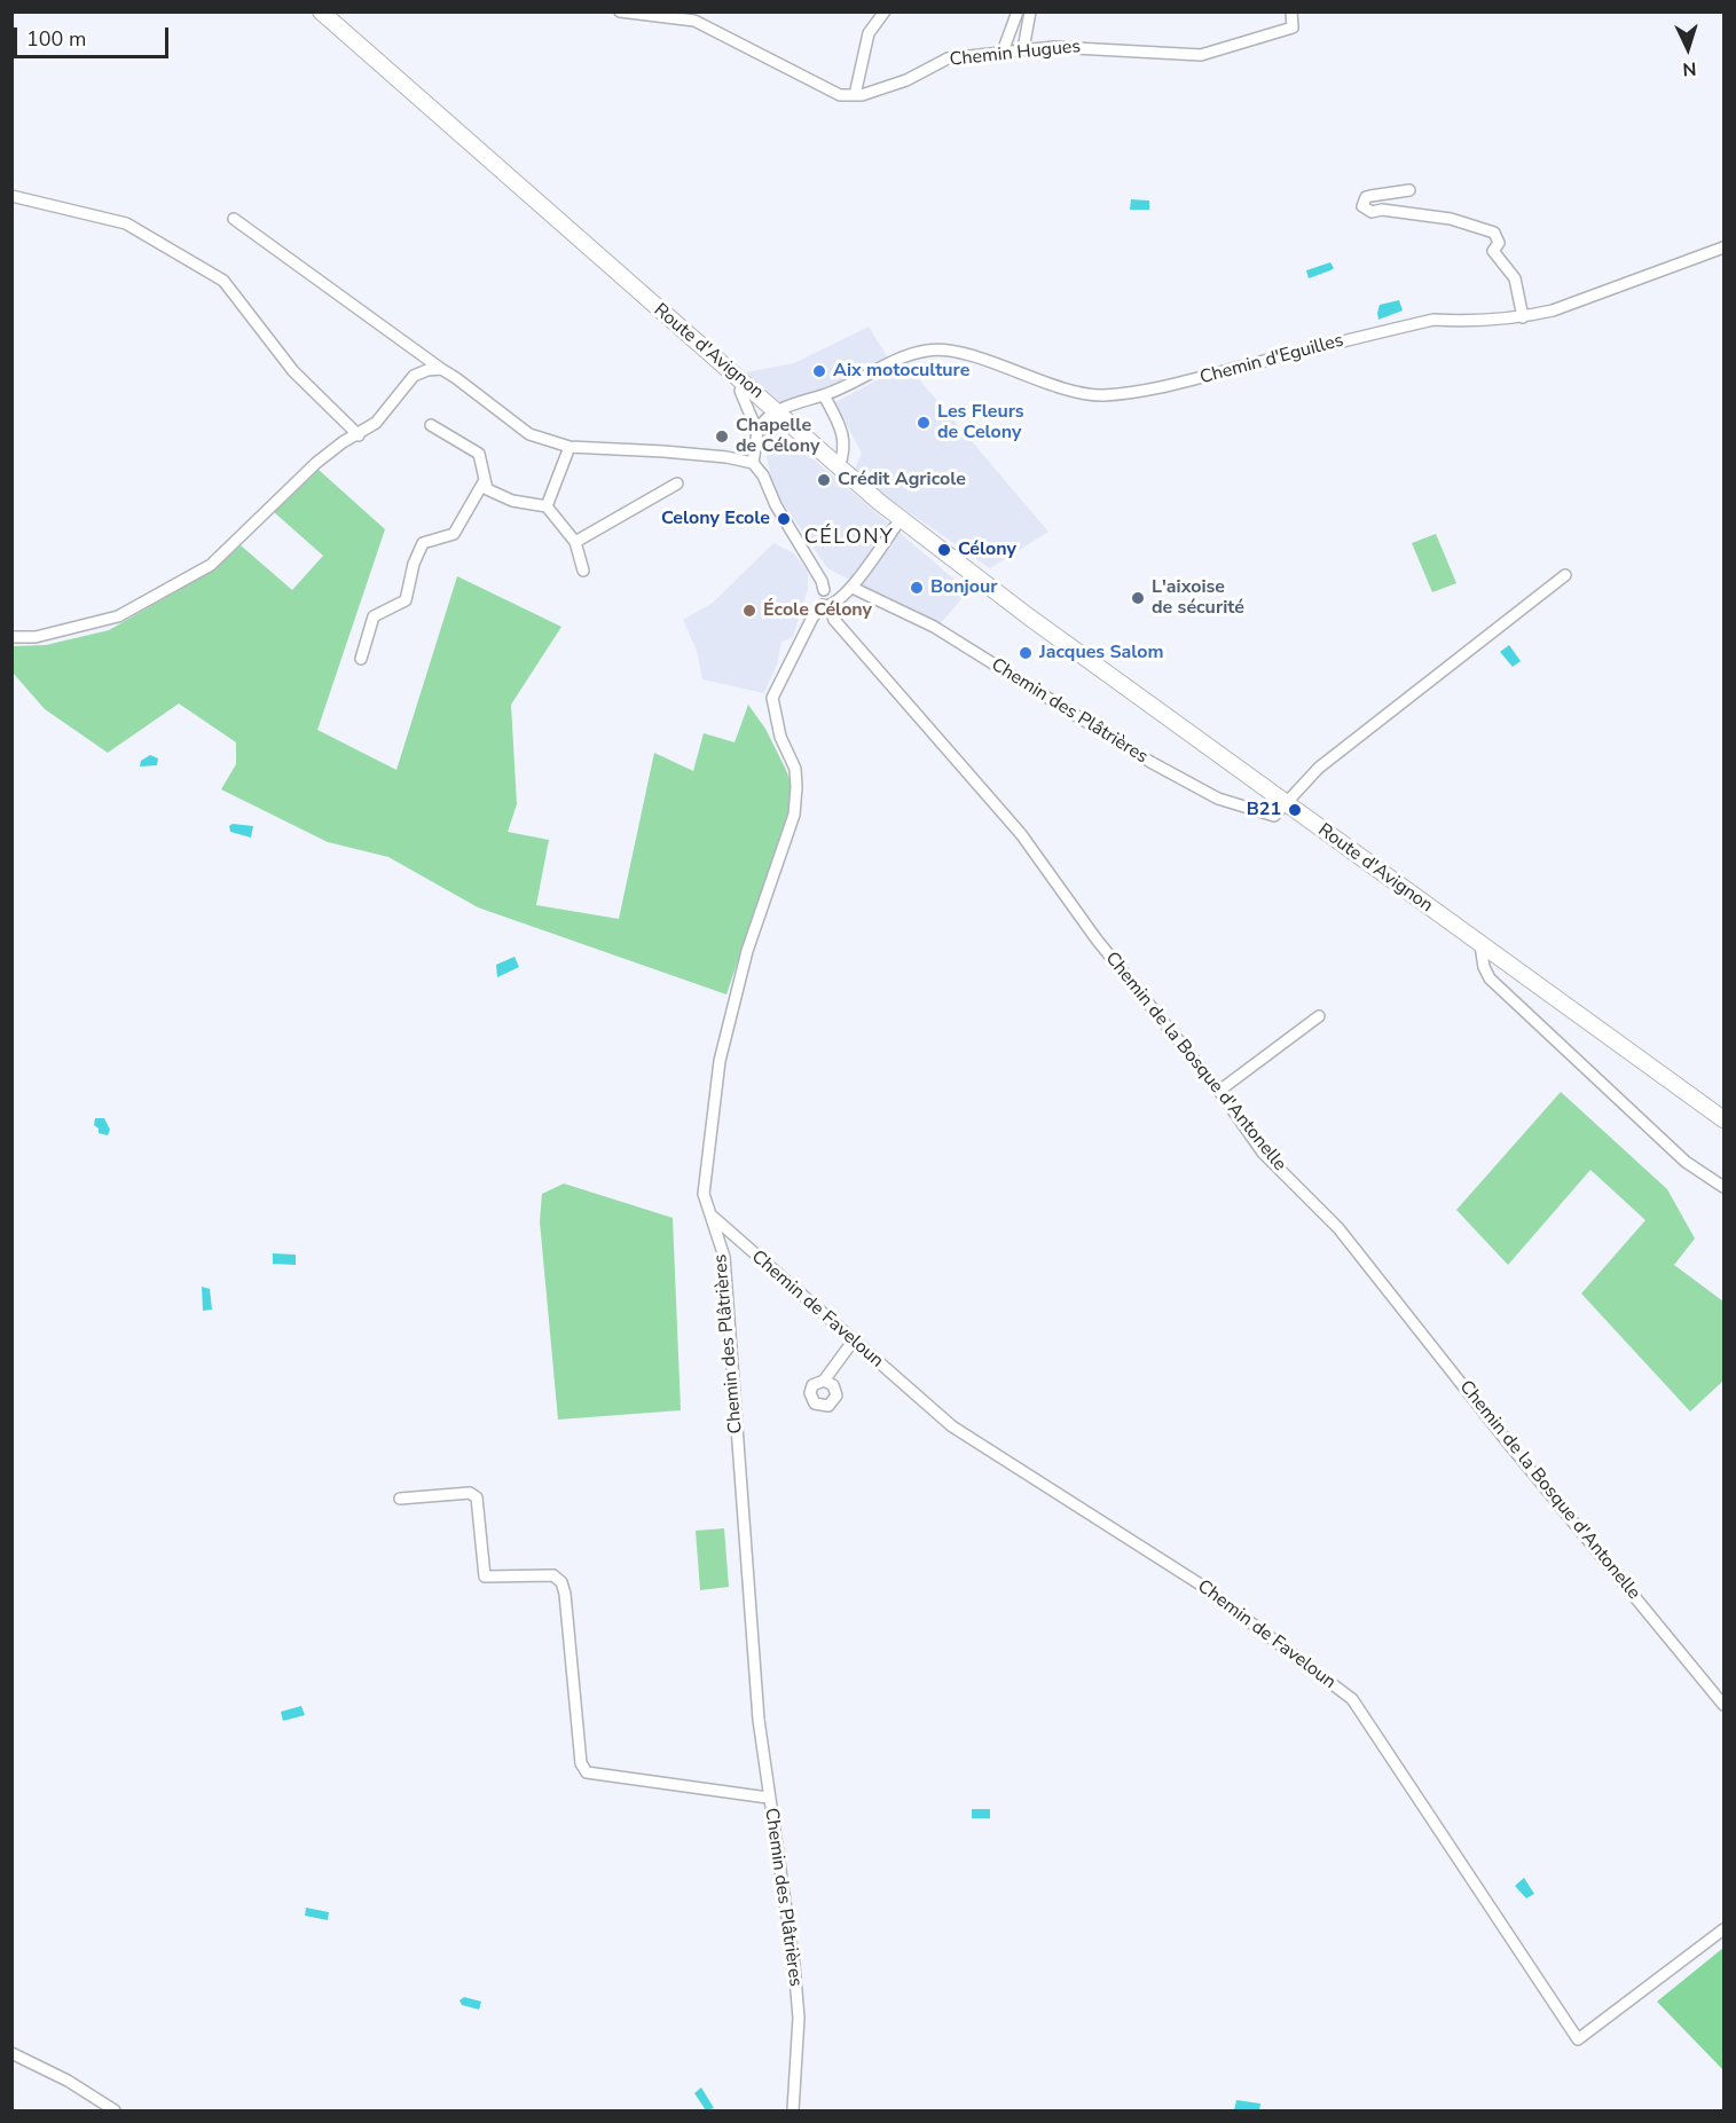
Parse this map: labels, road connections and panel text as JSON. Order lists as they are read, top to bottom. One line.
{"streets":{"main road":["Route d'Avignon"],"street":["Chemin Hugues","Chemin d'Eguilles","Chemin des Plâtrières","Chemin de la Bosque d'Antonelle","Chemin de Faveloun"]},"crossings":[["Route d'Avignon","Chemin d'Eguilles"],["Route d'Avignon","Chemin des Plâtrières"],["Chemin des Plâtrières","Chemin de la Bosque d'Antonelle"],["Chemin des Plâtrières","Chemin de Faveloun"]],"districts":["CÉLONY"],"places":["Aix motoculture","Les Fleurs de Celony","Chapelle de Célony","Crédit Agricole","Celony Ecole","Célony","Bonjour","L'aixoise de sécurité","École Célony","Jacques Salom","B21"],"scale_bar":"100 m","north":"bottom"}
